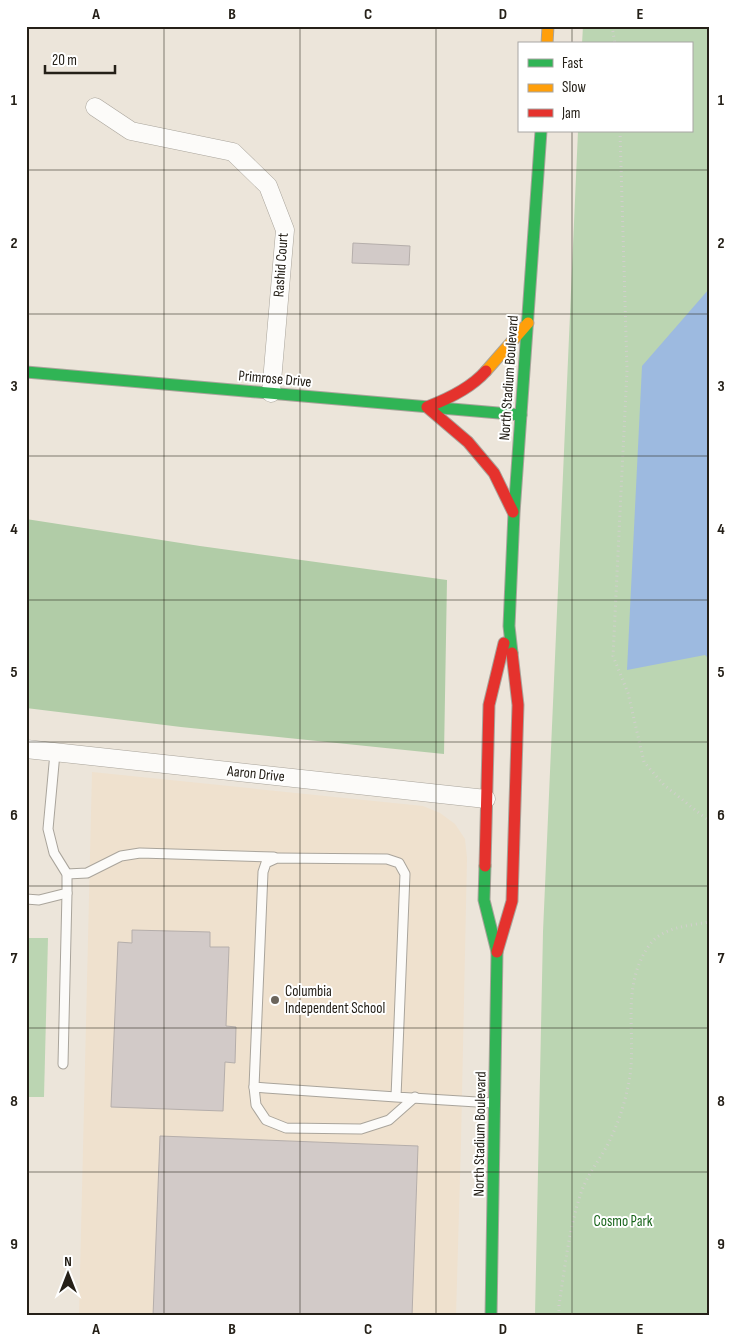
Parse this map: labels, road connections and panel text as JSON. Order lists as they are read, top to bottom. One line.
{"streets":{"main road":["North Stadium Boulevard","Primrose Drive"],"street":["Rashid Court","Aaron Drive"]},"crossings":[["Rashid Court","Primrose Drive"],["North Stadium Boulevard","Primrose Drive"],["North Stadium Boulevard","Aaron Drive"]],"parks":["Cosmo Park"],"places":["Columbia Independent School"],"legend":["Fast","Slow","Jam"],"scale_bar":"20 m","north":"top","grid":{"columns":["A","B","C","D","E"],"rows":["1","2","3","4","5","6","7","8","9"]}}
